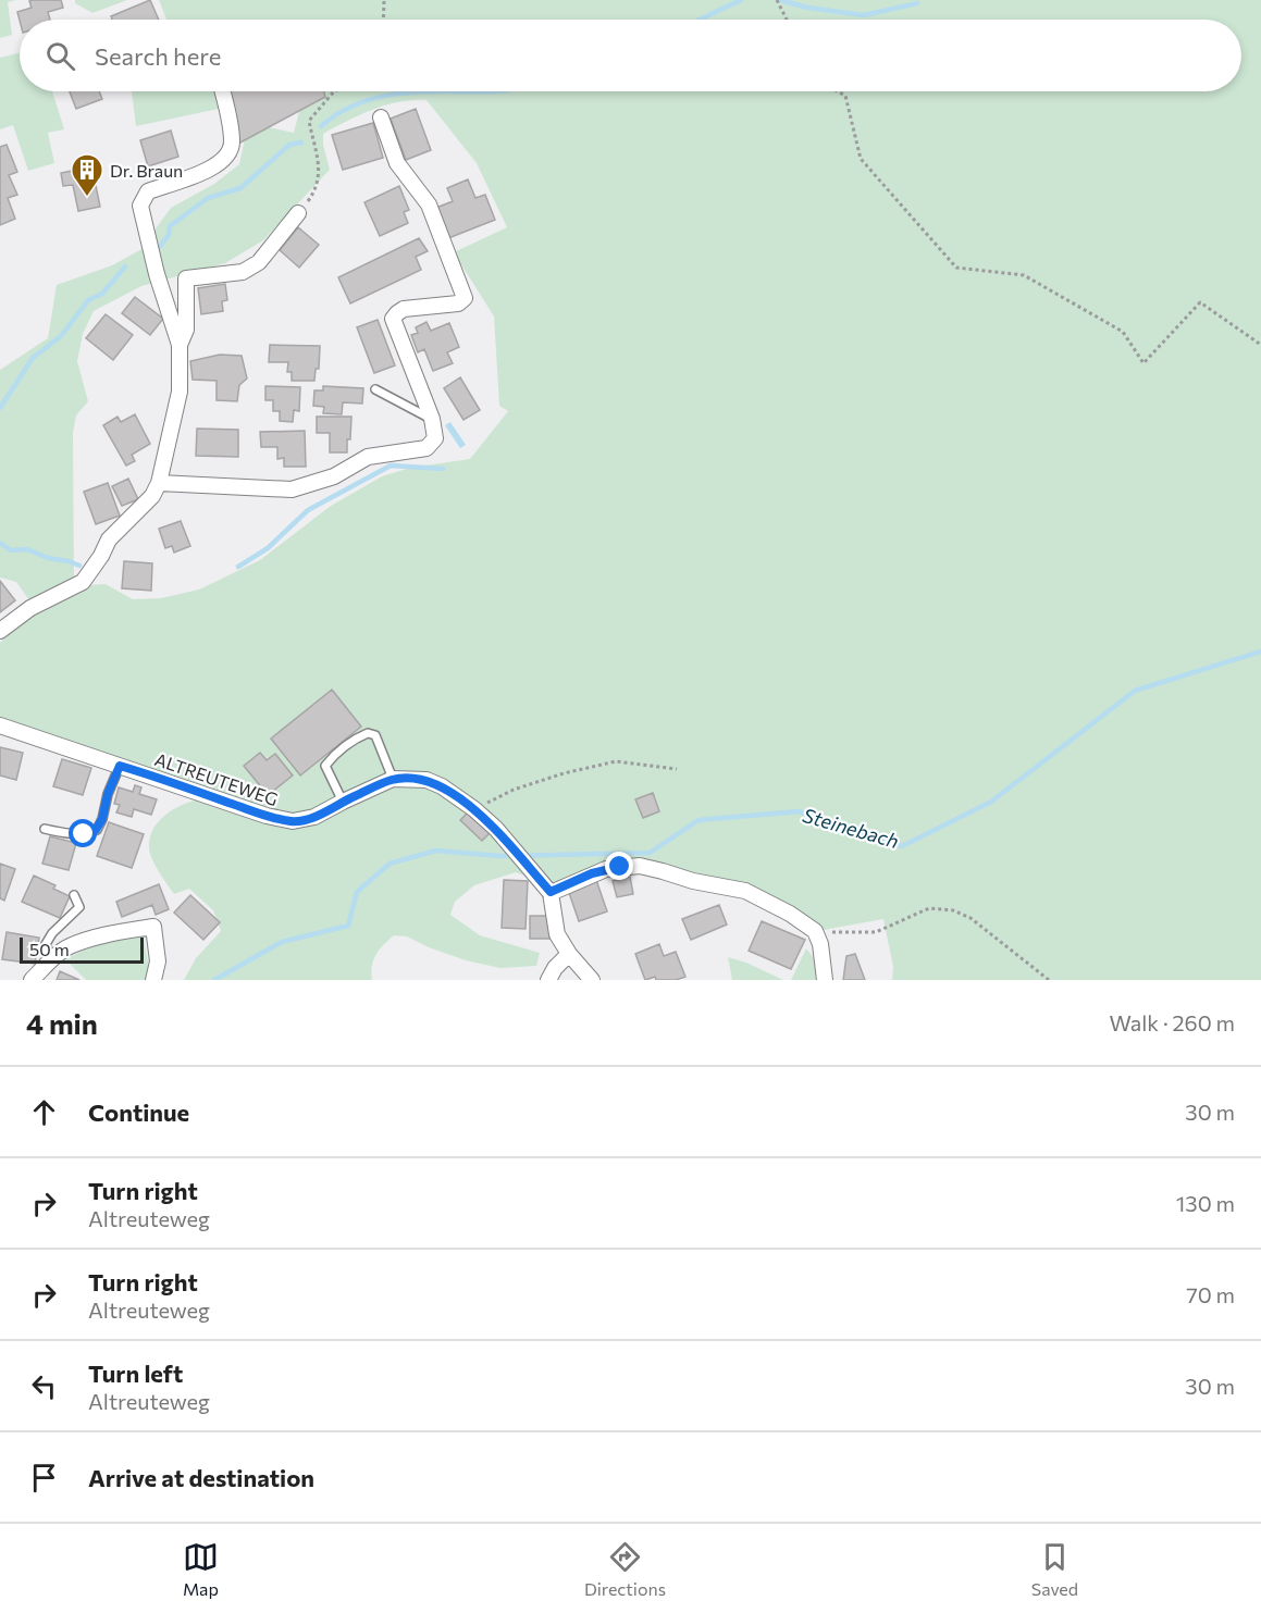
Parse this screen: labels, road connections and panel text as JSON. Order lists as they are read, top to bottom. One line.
{"streets":{"street":["ALTREUTEWEG"]},"water":["Steinebach"],"places":{"building":["Dr. Braun"]},"scale_bar":"50 m","page":{"search":"Search here","scale":"50 m","heading":["4 min","Walk · 260 m"],"list":[["Continue","30 m"],["Turn right","Altreuteweg","130 m"],["Turn right","Altreuteweg","70 m"],["Turn left","Altreuteweg","30 m"],"Arrive at destination"],"nav":["Map","Directions","Saved"]}}
